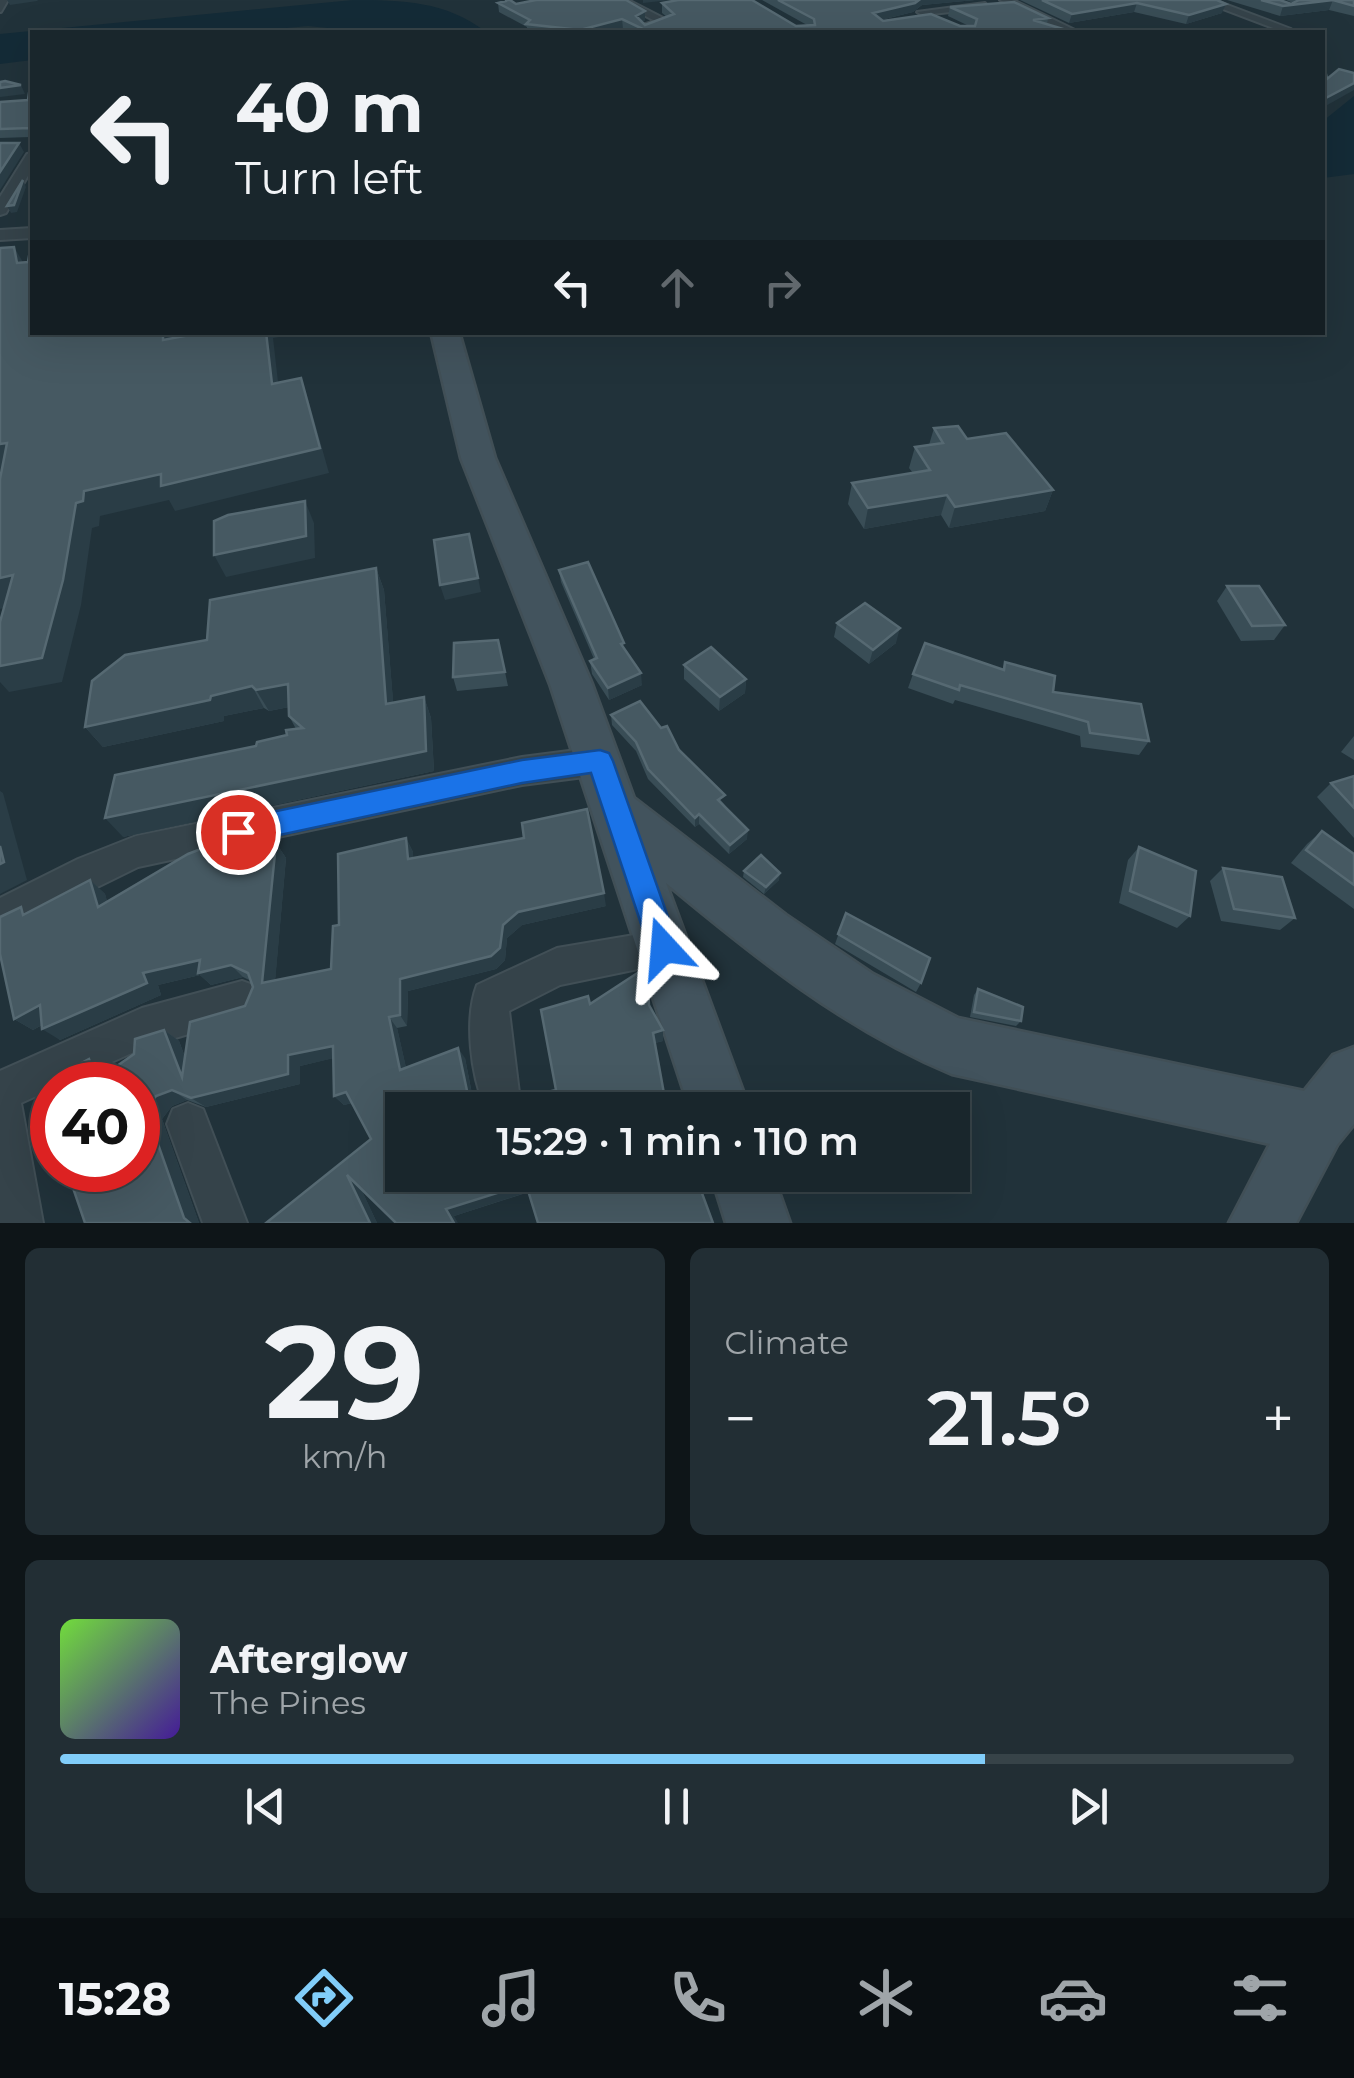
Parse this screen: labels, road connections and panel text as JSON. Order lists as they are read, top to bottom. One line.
{"page":{"turn":["40 m","Turn left"],"limit":"40","trip":"15:29 · 1 min · 110 m","tile":[["29","km/h"],"Climate"],"heat":["−","21.5°","+"],"song":["Afterglow","The Pines"],"tabs":"15:28"}}
